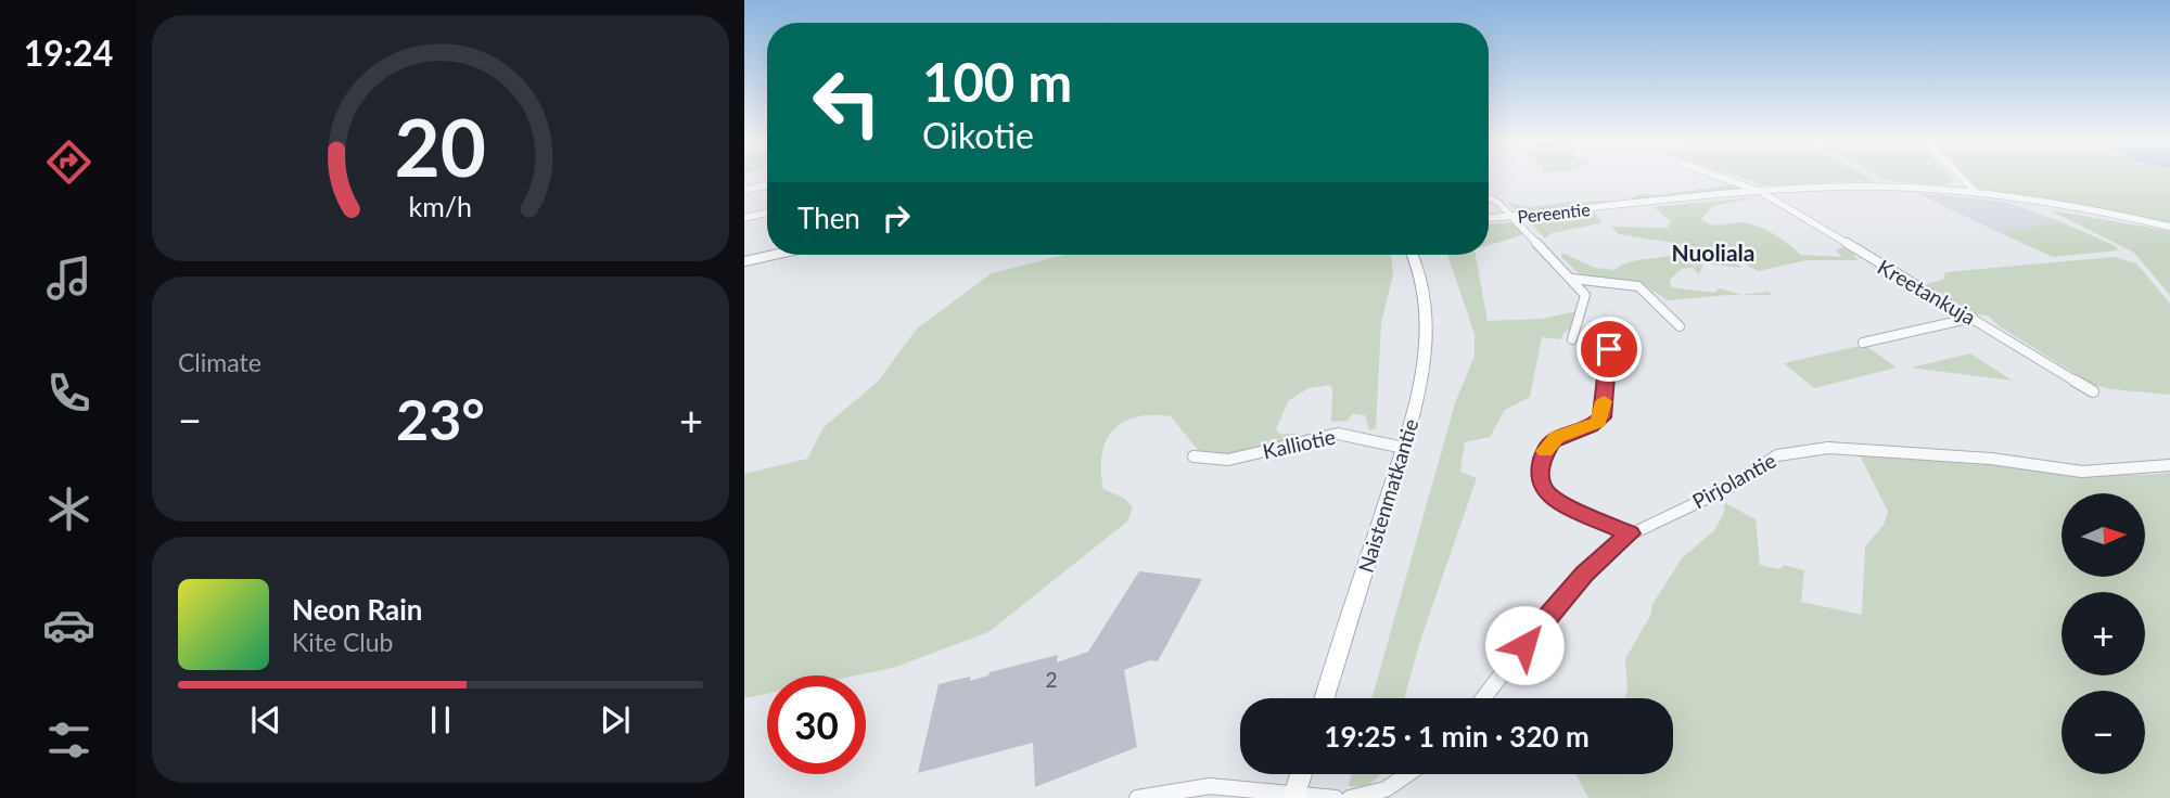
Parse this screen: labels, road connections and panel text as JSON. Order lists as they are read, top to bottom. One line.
{"streets":{"main road":["Naistenmatkantie"],"street":["Pereentie","Kreetankuja","Kalliotie","Pirjolantie"]},"crossings":[["Pereentie","Kreetankuja"],["Kalliotie","Naistenmatkantie"]],"districts":["Nuoliala"],"house_numbers":["2"],"north":"right","page":{"tabs":"19:24","turn":["100 m","Oikotie"],"then":"Then","tile":"Climate","heat":["−","23°","+"],"map_buttons":["+","−"],"song":["Neon Rain","Kite Club"],"limit":"30","trip":"19:25 · 1 min · 320 m","gauge":["20","km/h"]}}
